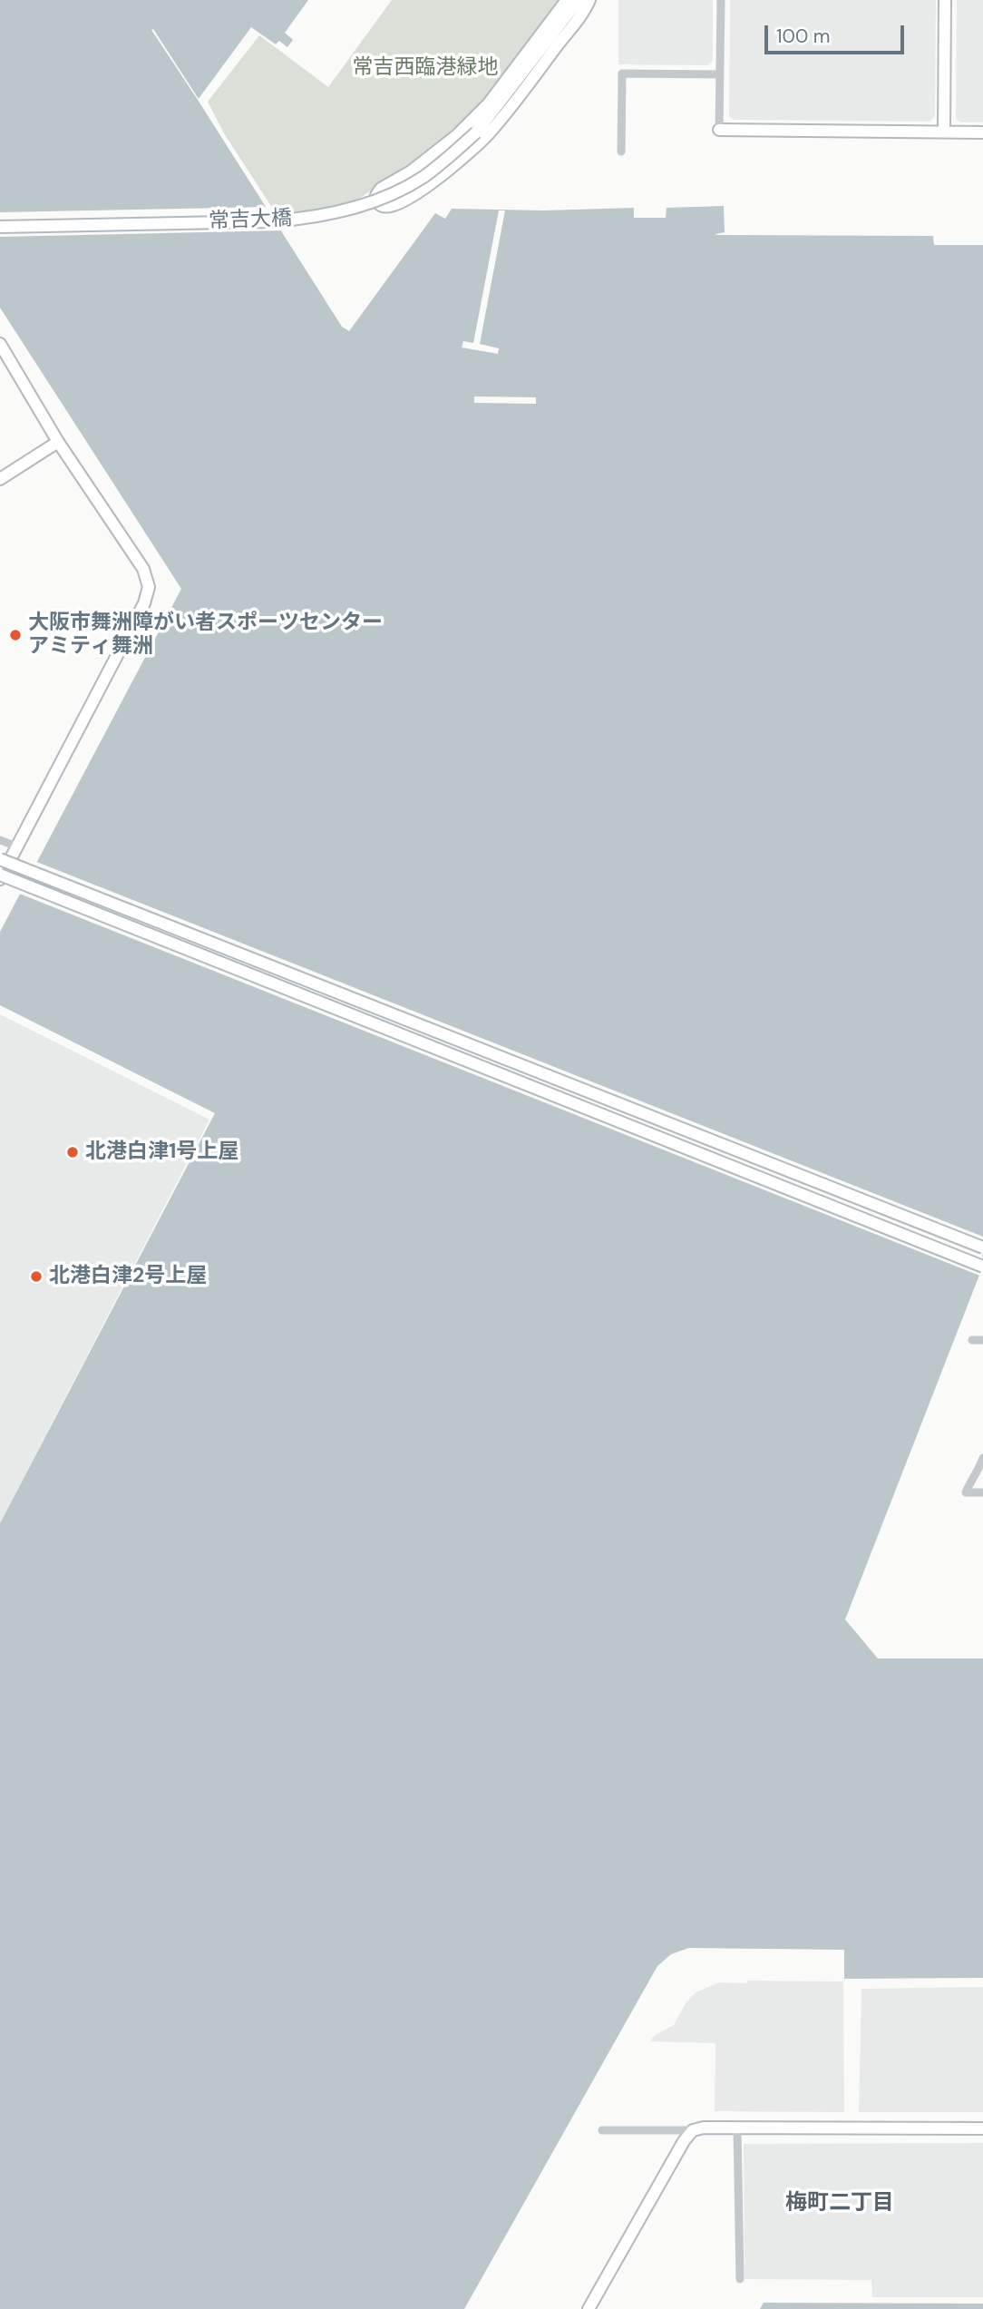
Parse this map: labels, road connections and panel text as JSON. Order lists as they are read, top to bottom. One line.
{"streets":{"street":["常吉大橋"]},"districts":["梅町二丁目"],"parks":["常吉西臨港緑地"],"places":["大阪市舞洲障がい者スポーツセンター アミティ舞洲","北港白津1号上屋","北港白津2号上屋"],"scale_bar":"100 m"}
